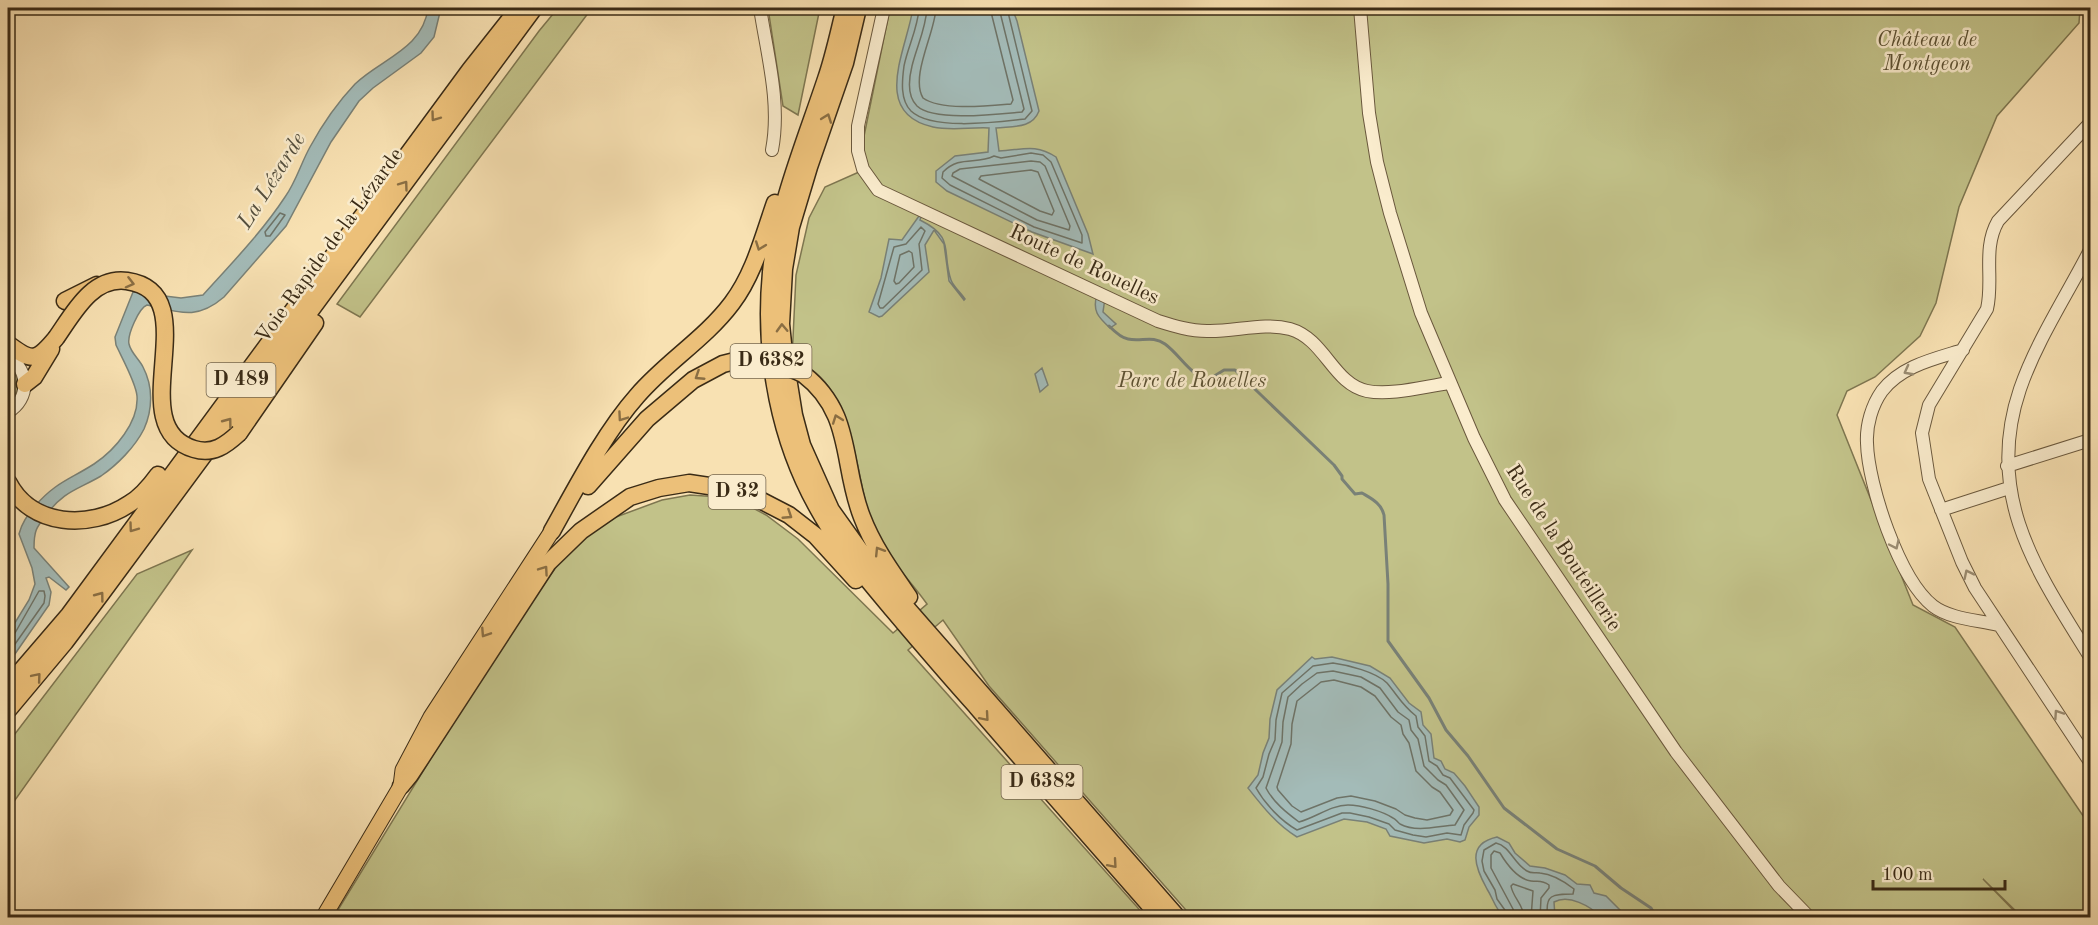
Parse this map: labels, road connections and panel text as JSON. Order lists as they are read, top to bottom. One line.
{"streets":{"highway":["Voie Rapide de la Lézarde","D 6382","D 489","D 32"],"street":["Route de Rouelles","Rue de la Bouteillerie"]},"crossings":[["Voie Rapide de la Lézarde","D 489"],["Route de Rouelles","Rue de la Bouteillerie"],["D 6382","D 32"]],"water":["La Lézarde"],"parks":["Château de Montgeon","Parc de Rouelles"],"scale_bar":"100 m"}
